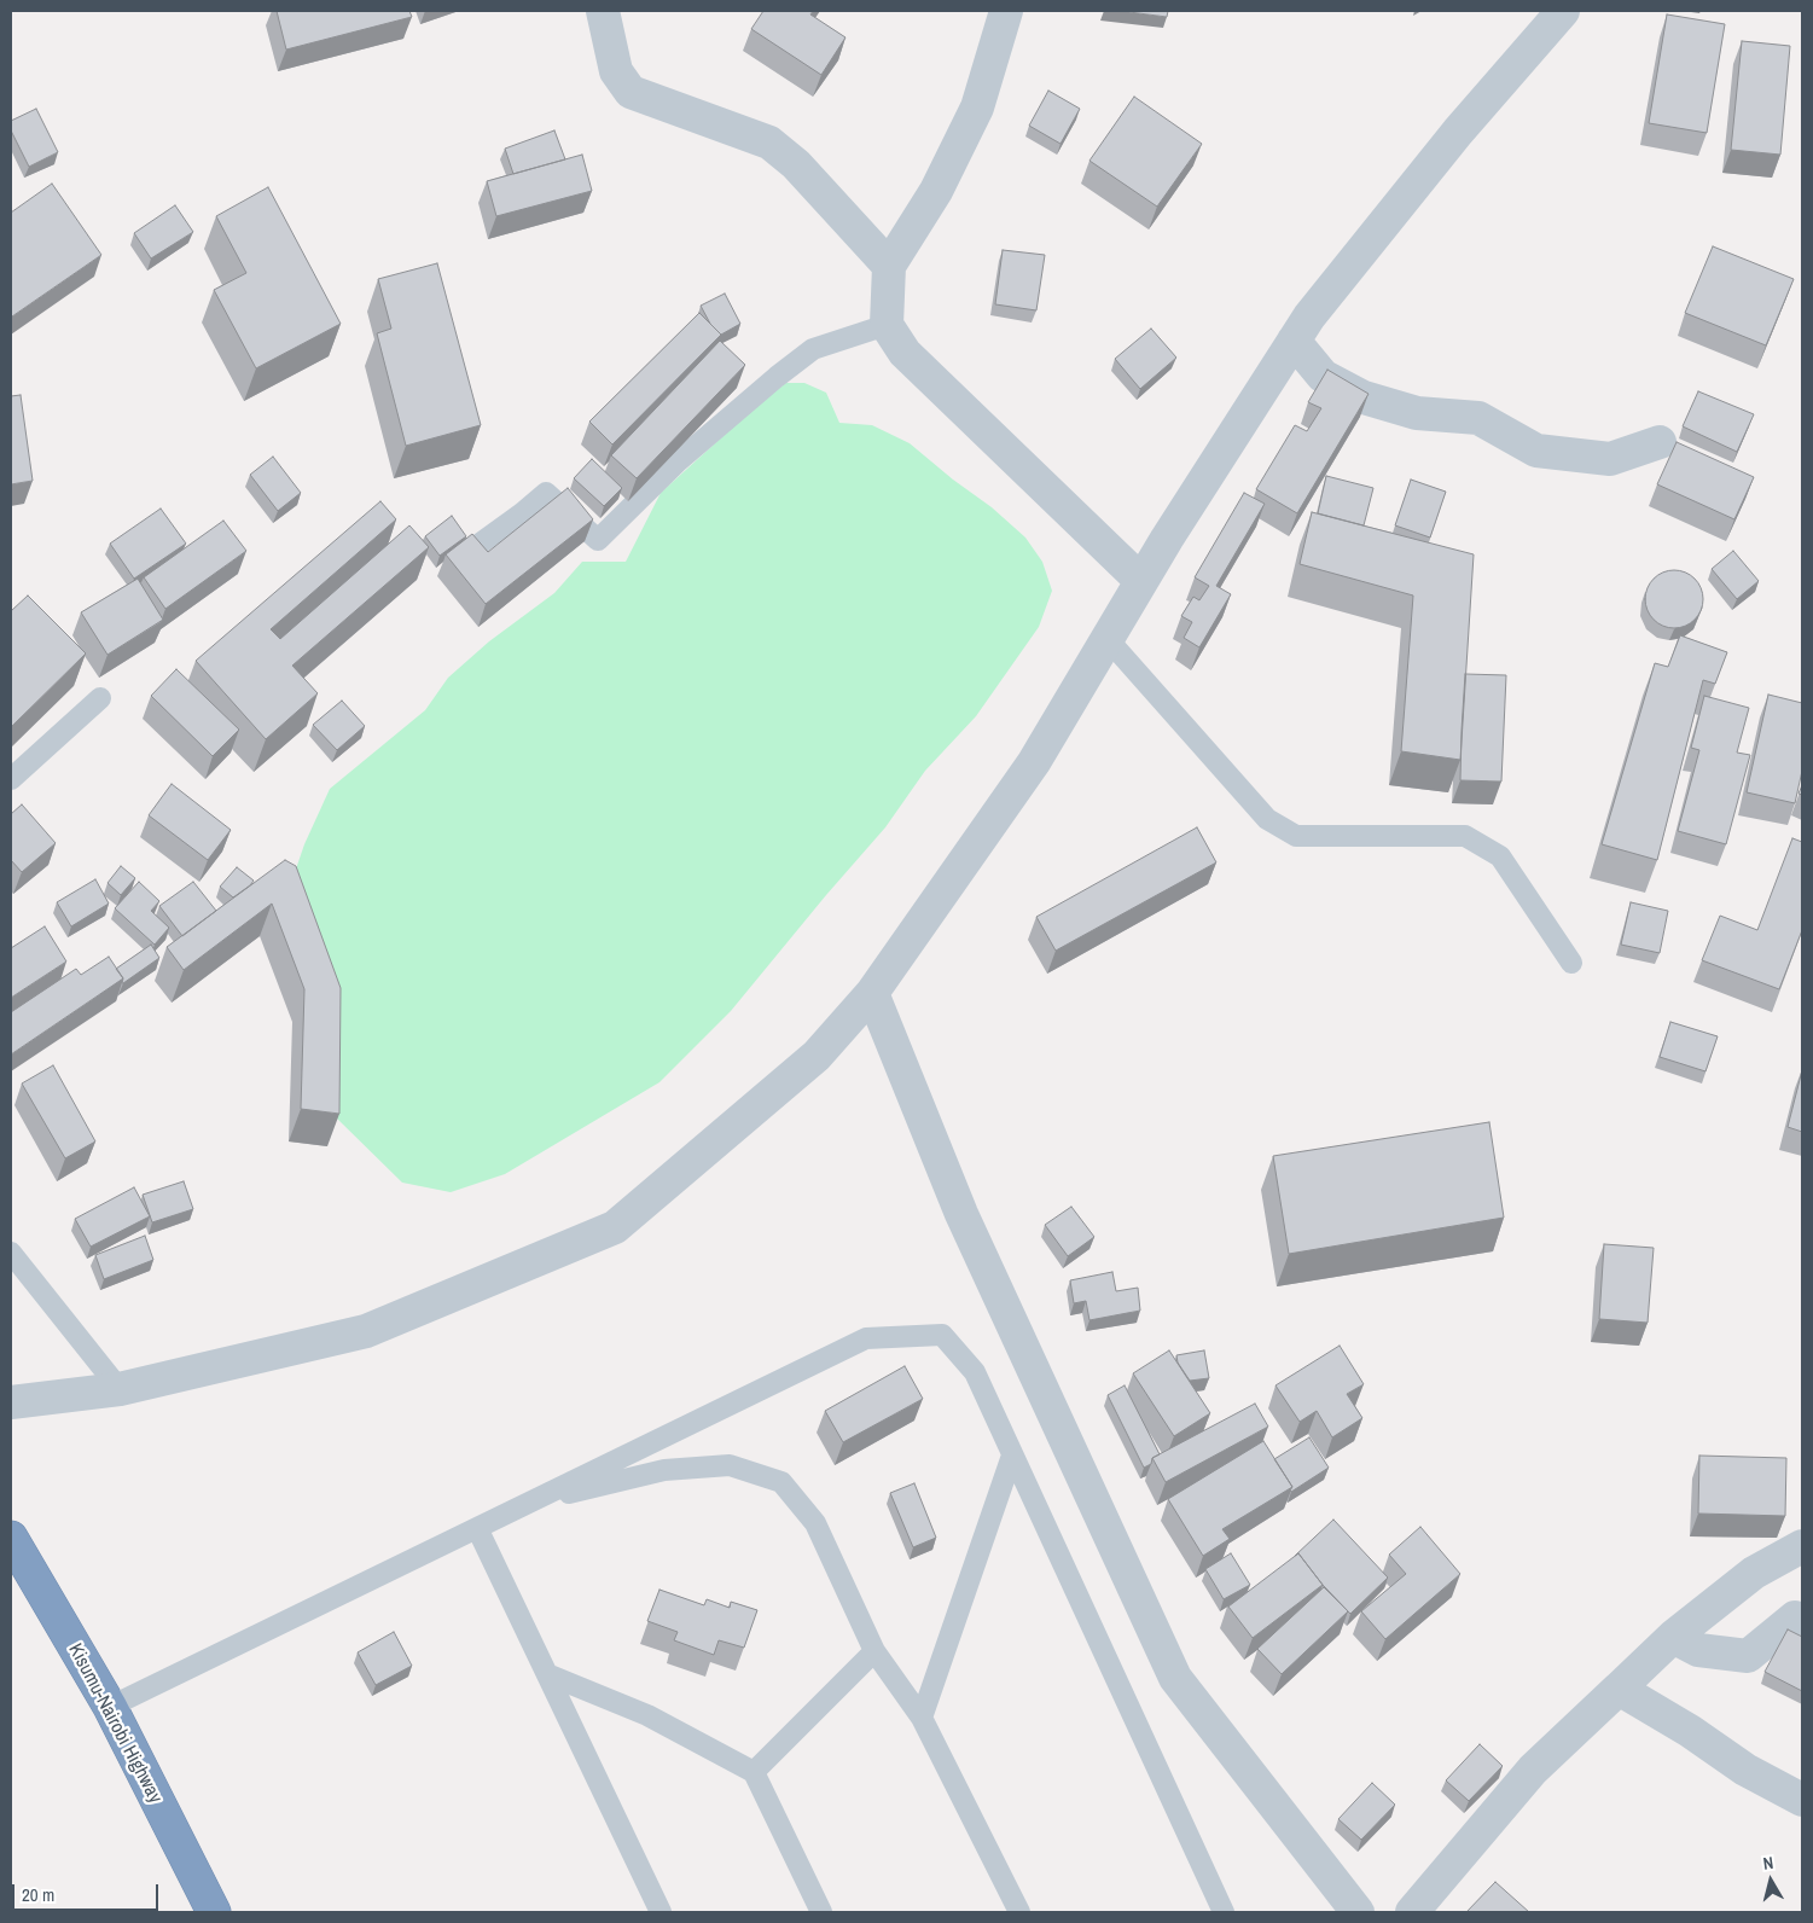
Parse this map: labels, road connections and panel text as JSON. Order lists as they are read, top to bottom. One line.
{"streets":{"highway":["Kisumu-Nairobi Highway"]},"scale_bar":"20 m","north":"top"}
